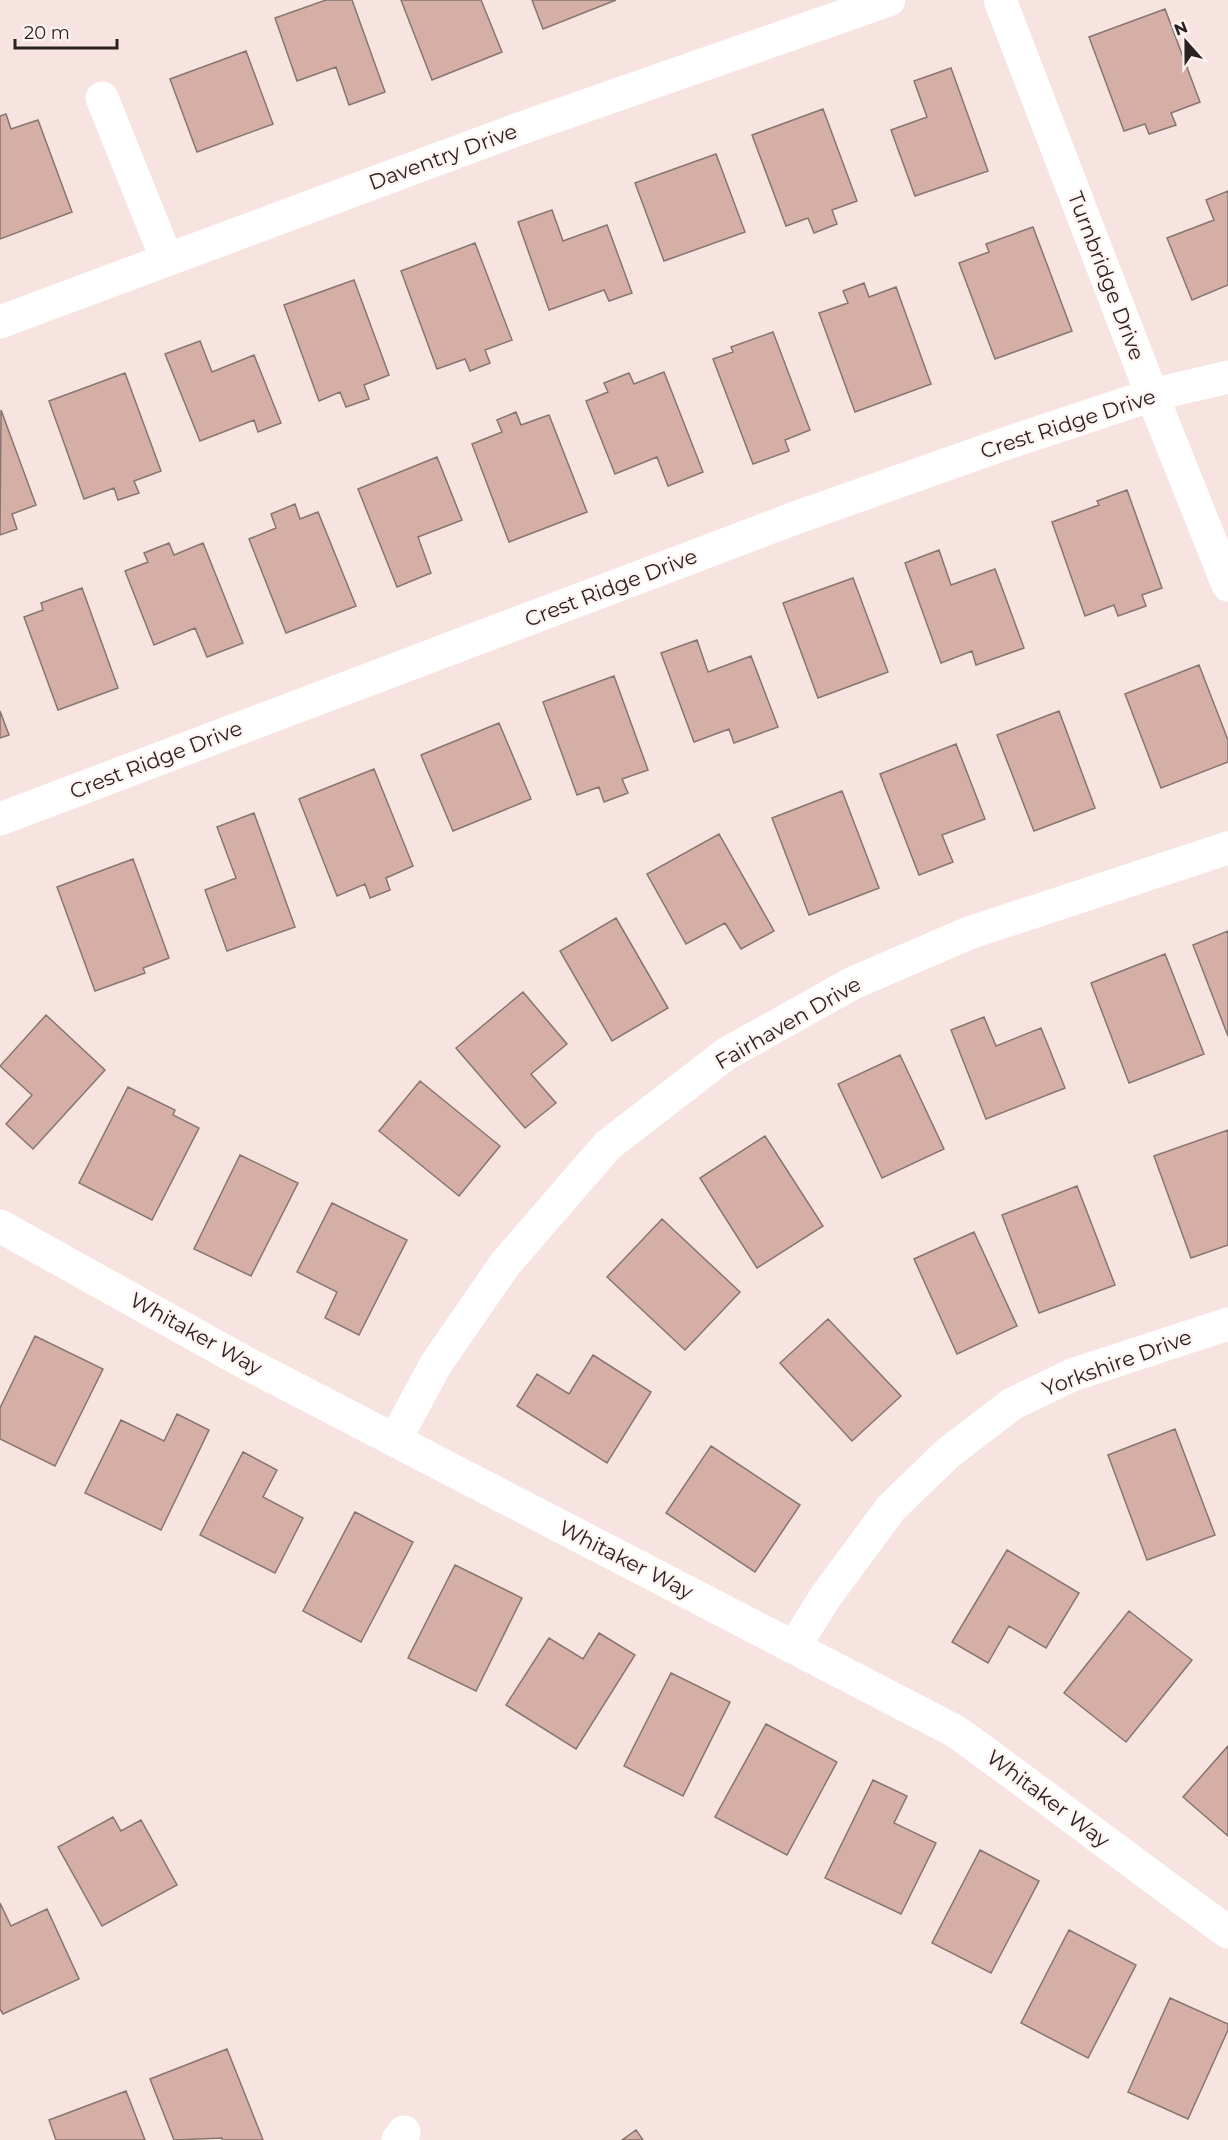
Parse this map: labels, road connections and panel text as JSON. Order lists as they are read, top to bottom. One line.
{"streets":{"street":["Daventry Drive","Turnbridge Drive","Crest Ridge Drive","Fairhaven Drive","Whitaker Way","Yorkshire Drive"]},"crossings":[["Turnbridge Drive","Crest Ridge Drive"],["Fairhaven Drive","Whitaker Way"],["Whitaker Way","Yorkshire Drive"]],"scale_bar":"20 m","north":"top"}
